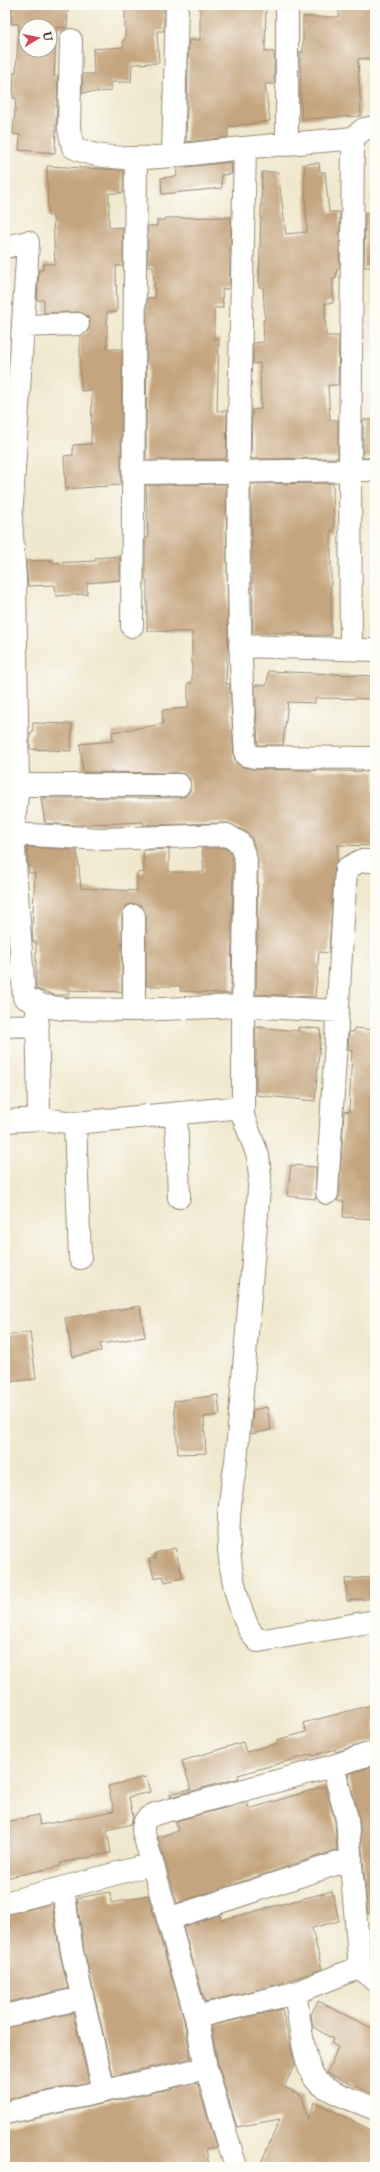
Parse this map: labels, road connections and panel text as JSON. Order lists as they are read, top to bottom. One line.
{"north":"right"}
